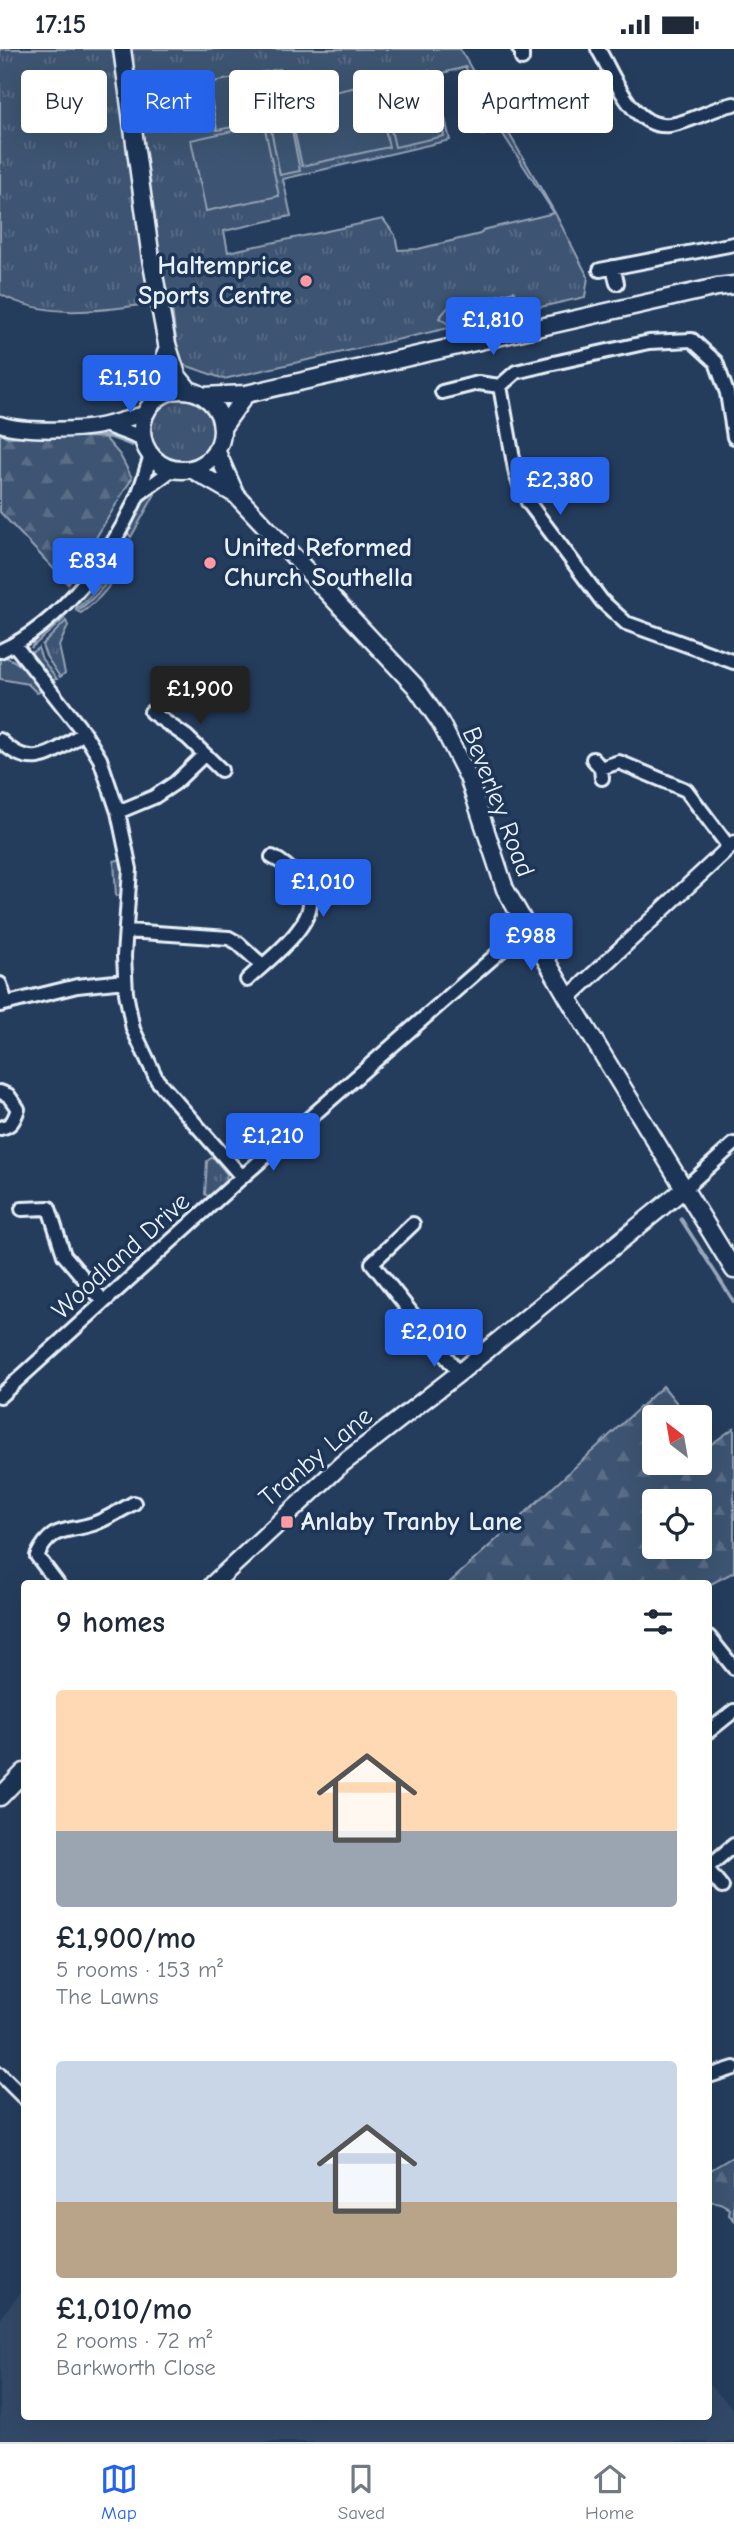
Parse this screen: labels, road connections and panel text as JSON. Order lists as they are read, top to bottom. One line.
{"streets":{"main road":["Beverley Road","Tranby Lane"],"street":["Woodland Drive"]},"crossings":[["Beverley Road","Woodland Drive"],["Beverley Road","Tranby Lane"]],"places":{"other":["Haltemprice Sports Centre","United Reformed Church Southella"],"transit":["Anlaby Tranby Lane"]},"north":"top left","page":{"status":"17:15","chip":["Buy","Rent","Filters","New","Apartment"],"price":["£1,810","£1,510","£2,380","£834","£1,900","£1,010","£988","£1,210","£2,010"],"heading":"9 homes","list":[{"name":"£1,900/mo","note":"5 rooms · 153 m² · The Lawns"},{"name":"£1,010/mo","note":"2 rooms · 72 m² · Barkworth Close"}],"tabs":["Map","Saved","Home"]}}
